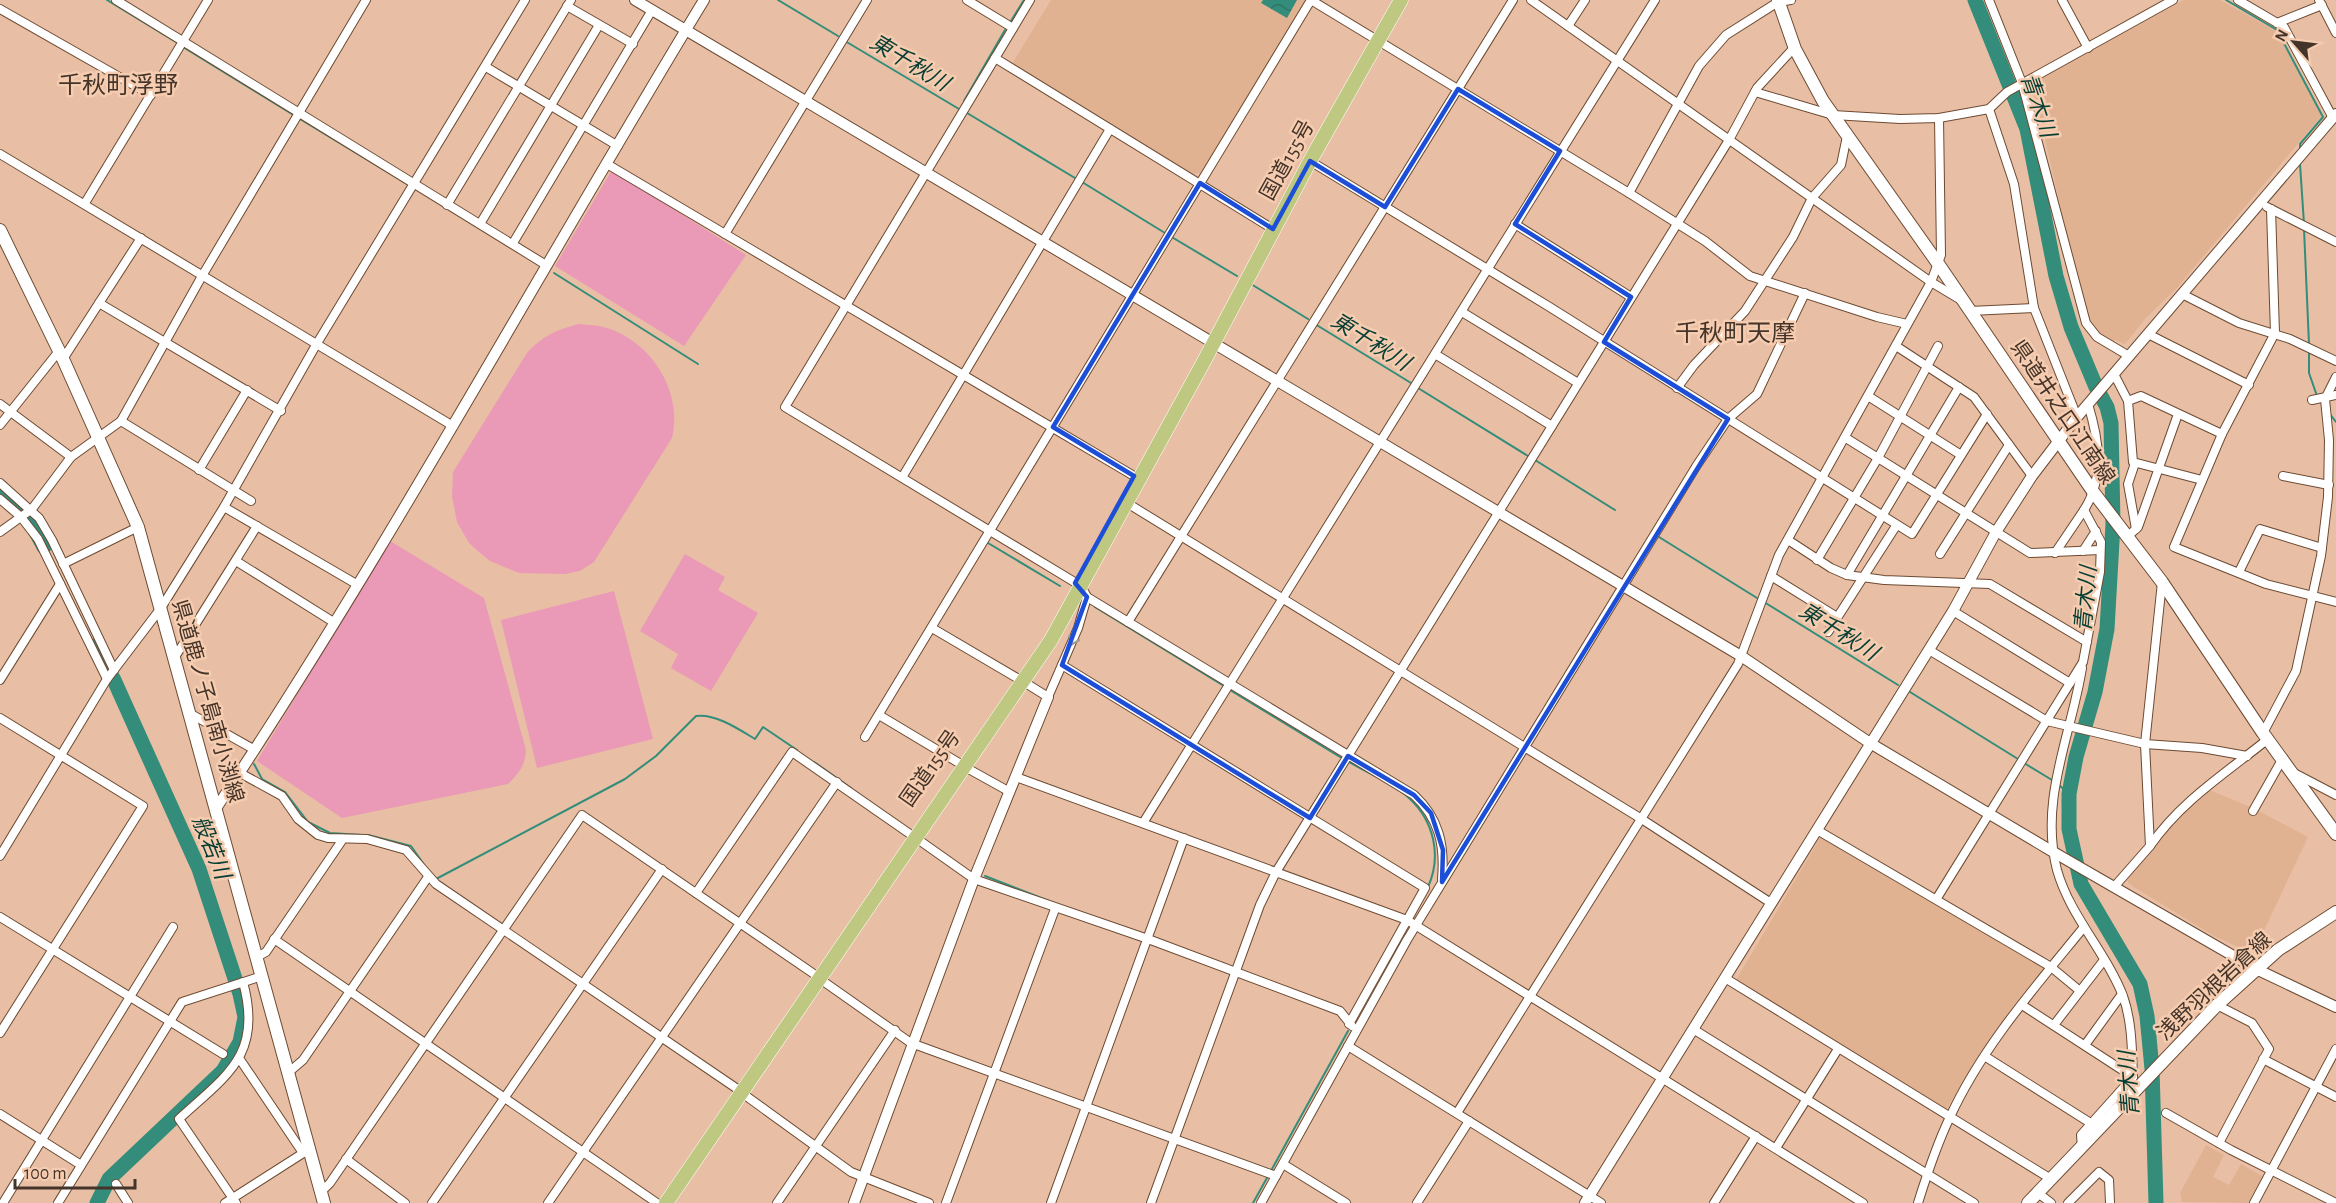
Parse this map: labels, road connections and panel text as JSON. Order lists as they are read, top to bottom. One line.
{"streets":{"highway":["国道155号"],"main road":["県道井之口江南線","県道鹿ノ子島南小渕線","浅野羽根岩倉線"]},"districts":["千秋町浮野","千秋町天摩"],"water":["東千秋川","青木川","般若川"],"scale_bar":"100 m","north":"top left"}
